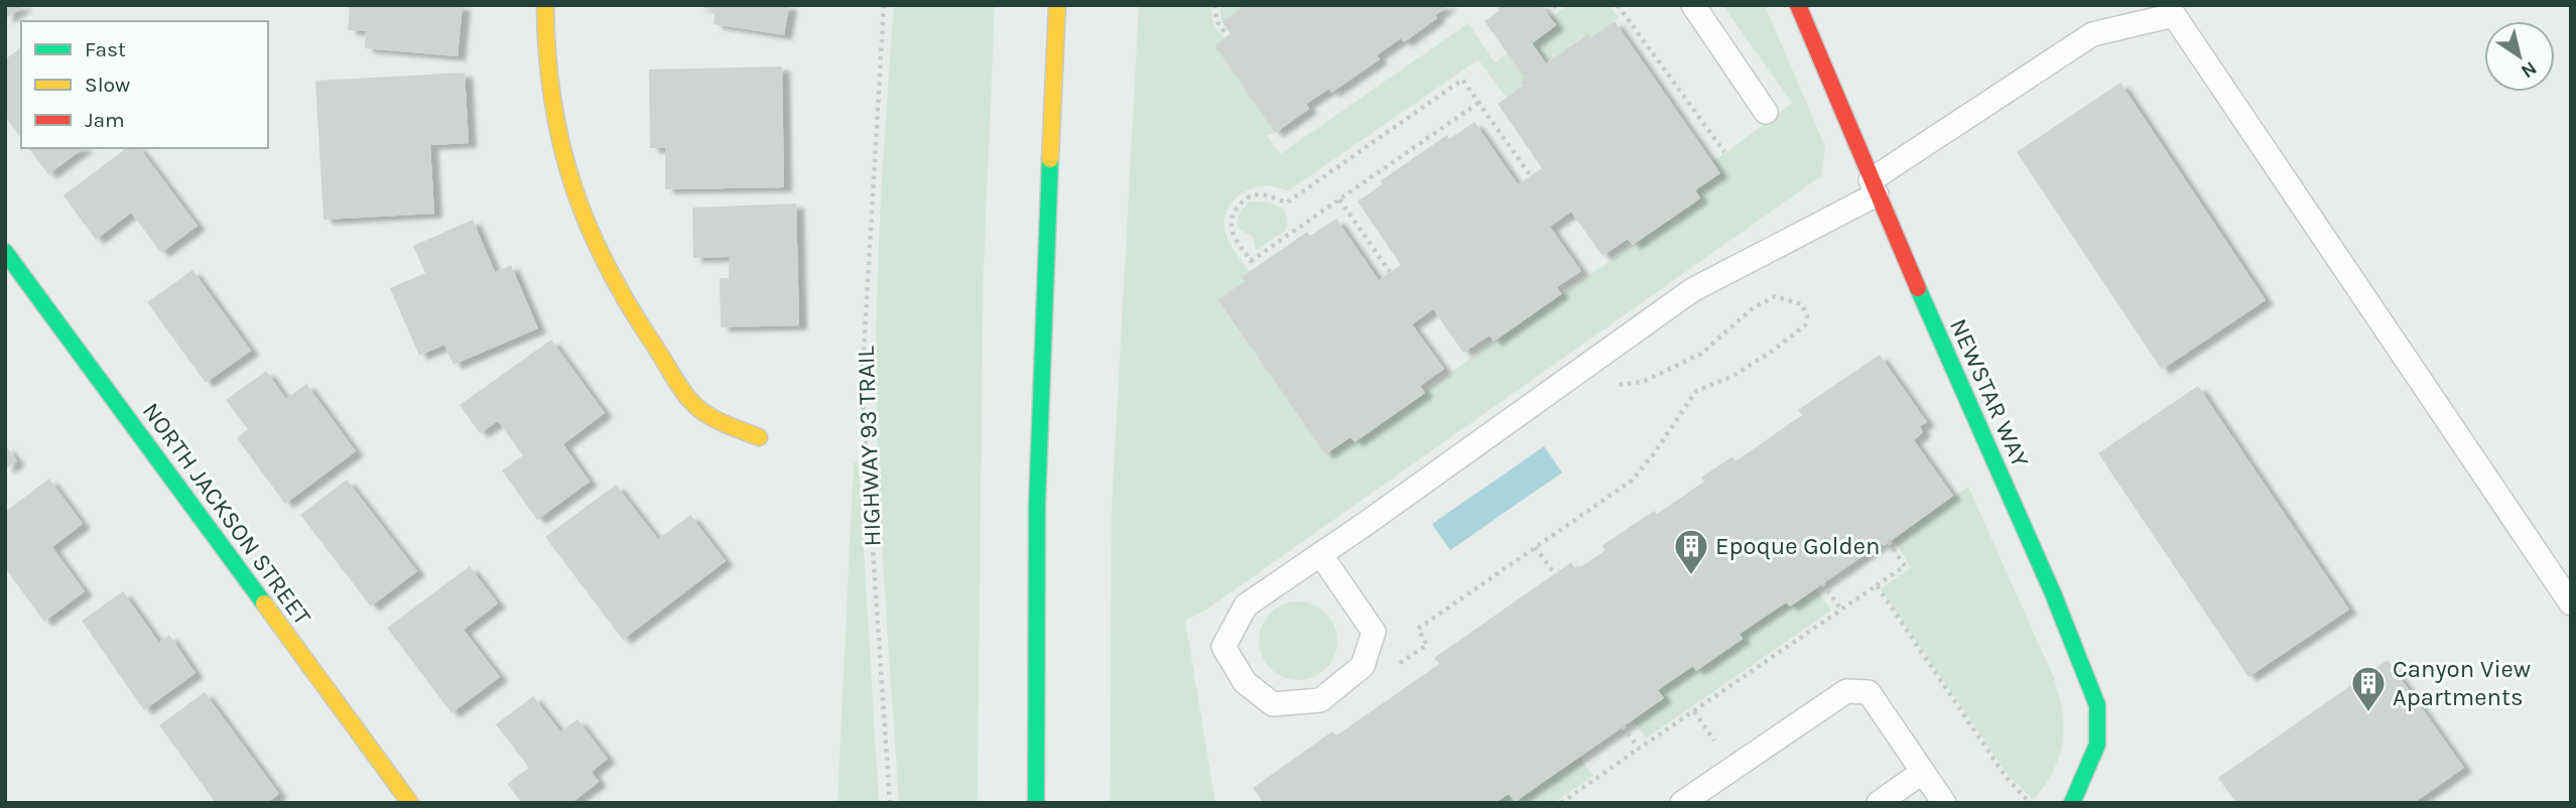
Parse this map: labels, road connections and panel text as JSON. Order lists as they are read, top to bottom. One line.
{"streets":{"main road":["NEWSTAR WAY","NORTH JACKSON STREET"],"path":["HIGHWAY 93 TRAIL"]},"places":{"building":["Epoque Golden","Canyon View Apartments"]},"legend":["Fast","Slow","Jam"],"north":"bottom right"}
